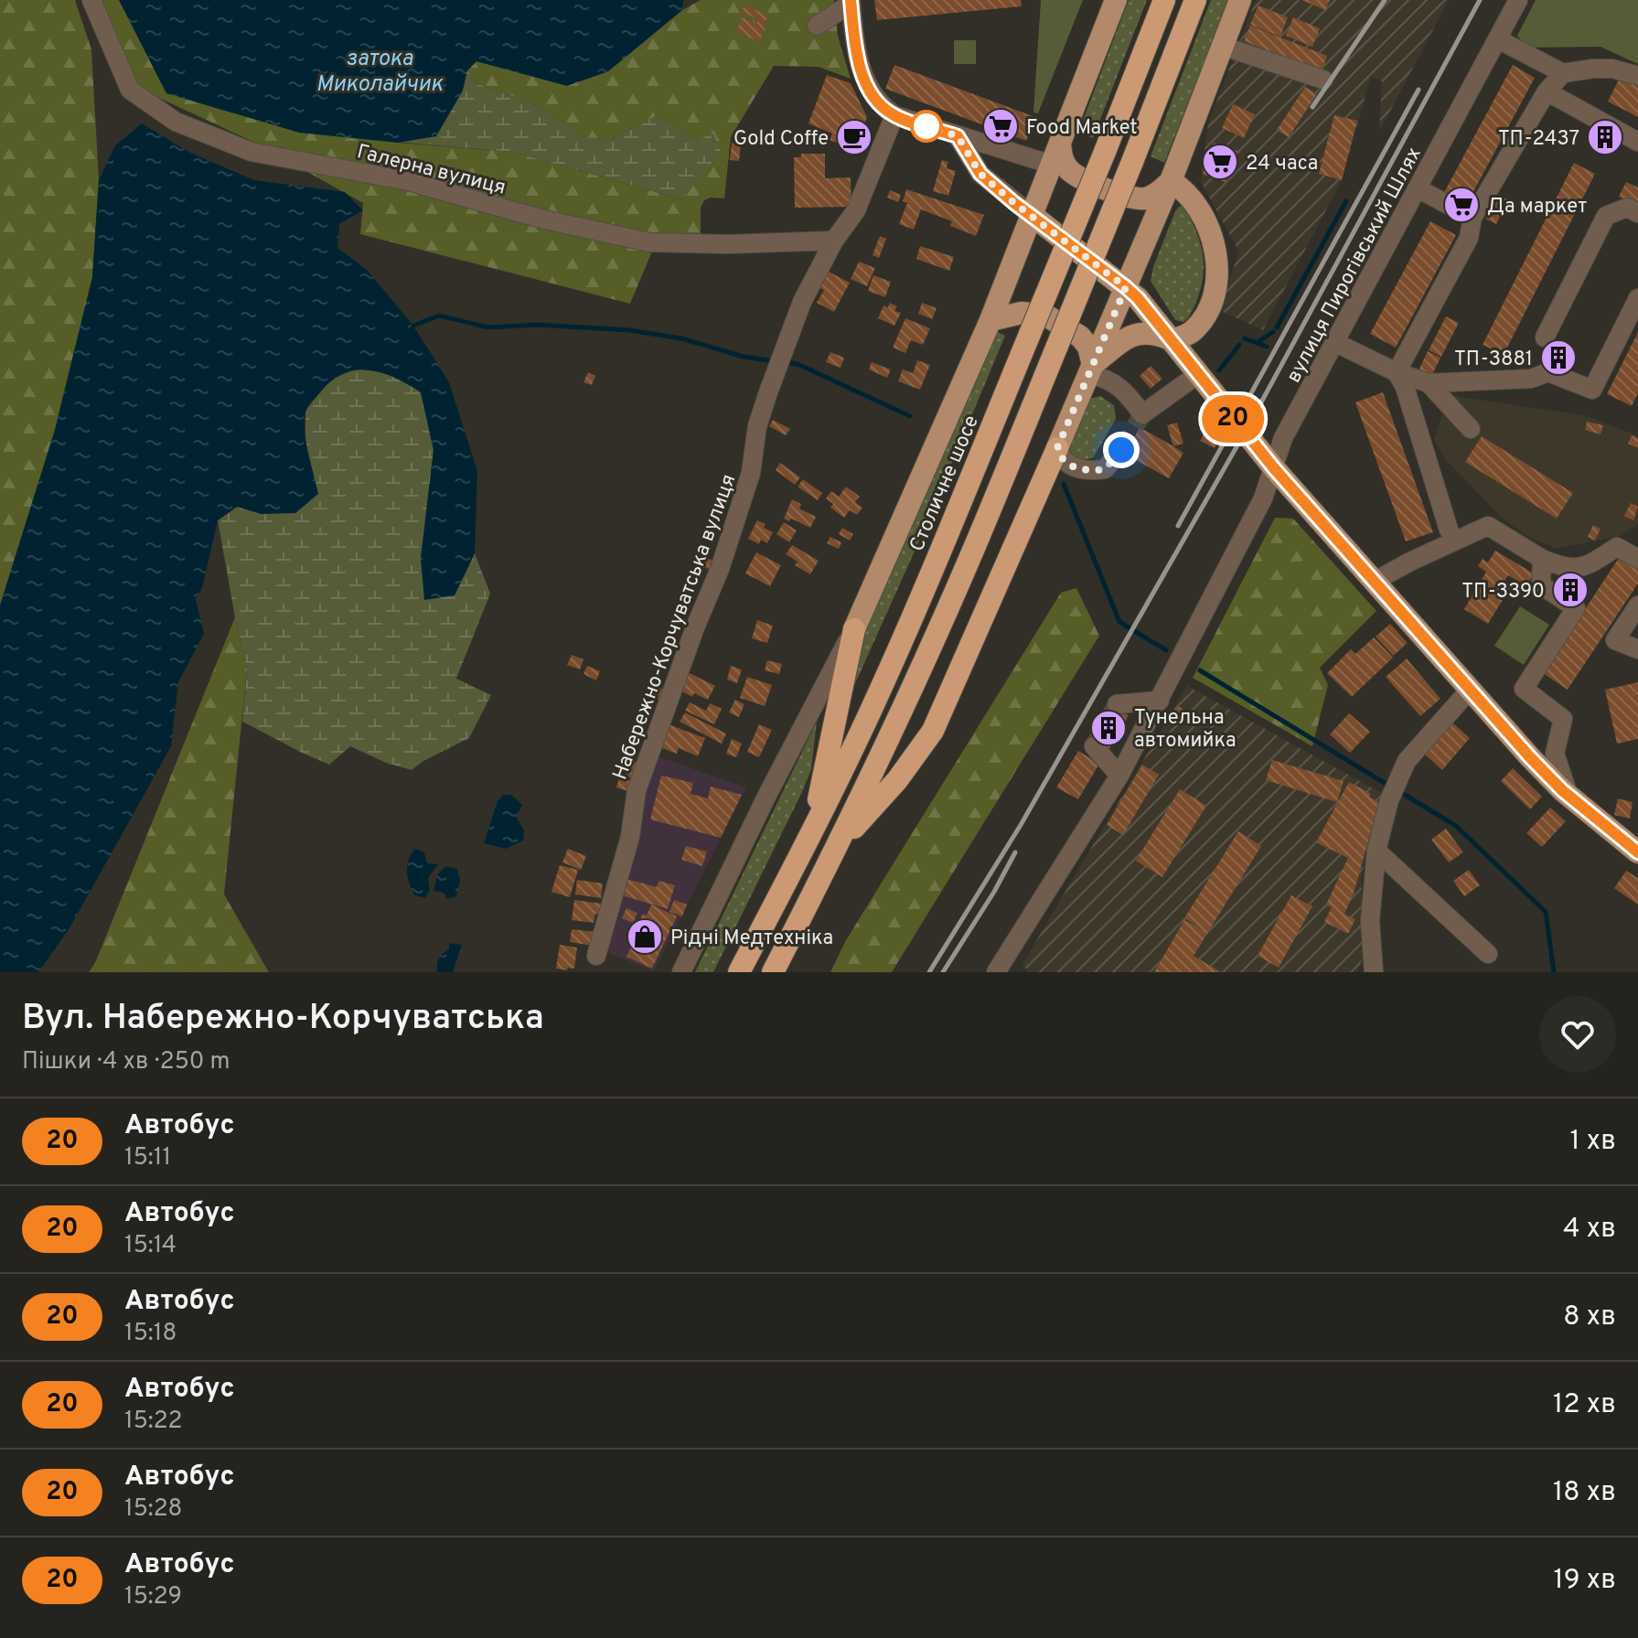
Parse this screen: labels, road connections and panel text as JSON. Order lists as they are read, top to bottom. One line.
{"streets":{"highway":["Столичне шосе"],"street":["Галерна вулиця","вулиця Пирогівський Шлях","Набережно-Корчуватська вулиця"]},"crossings":[["Галерна вулиця","Набережно-Корчуватська вулиця"]],"water":["затока Миколайчик"],"places":{"supermarket":["Food Market","24 часа","Да маркет"],"cafe":["Gold Coffe"],"building":["ТП-2437","ТП-3881","ТП-3390","Тунельна автомийка"],"shop":["Рідні Медтехніка"]},"lines":["bus line 20"],"page":{"on_map":"20","heading":["Вул. Набережно-Корчуватська","Пішки · 4 хв · 250 m"],"list":[{"mark":"20","name":"Автобус","note":"15:11","value":"1 хв"},{"mark":"20","name":"Автобус","note":"15:14","value":"4 хв"},{"mark":"20","name":"Автобус","note":"15:18","value":"8 хв"},{"mark":"20","name":"Автобус","note":"15:22","value":"12 хв"},{"mark":"20","name":"Автобус","note":"15:28","value":"18 хв"},{"mark":"20","name":"Автобус","note":"15:29","value":"19 хв"}]}}
